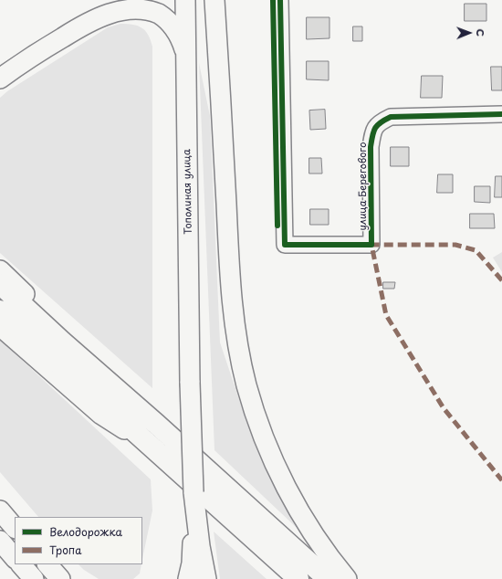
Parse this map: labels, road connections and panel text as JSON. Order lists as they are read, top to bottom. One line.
{"streets":{"main road":["Тополиная улица"],"street":["улица Берегового"]},"legend":["Велодорожка","Тропа"],"north":"right"}
